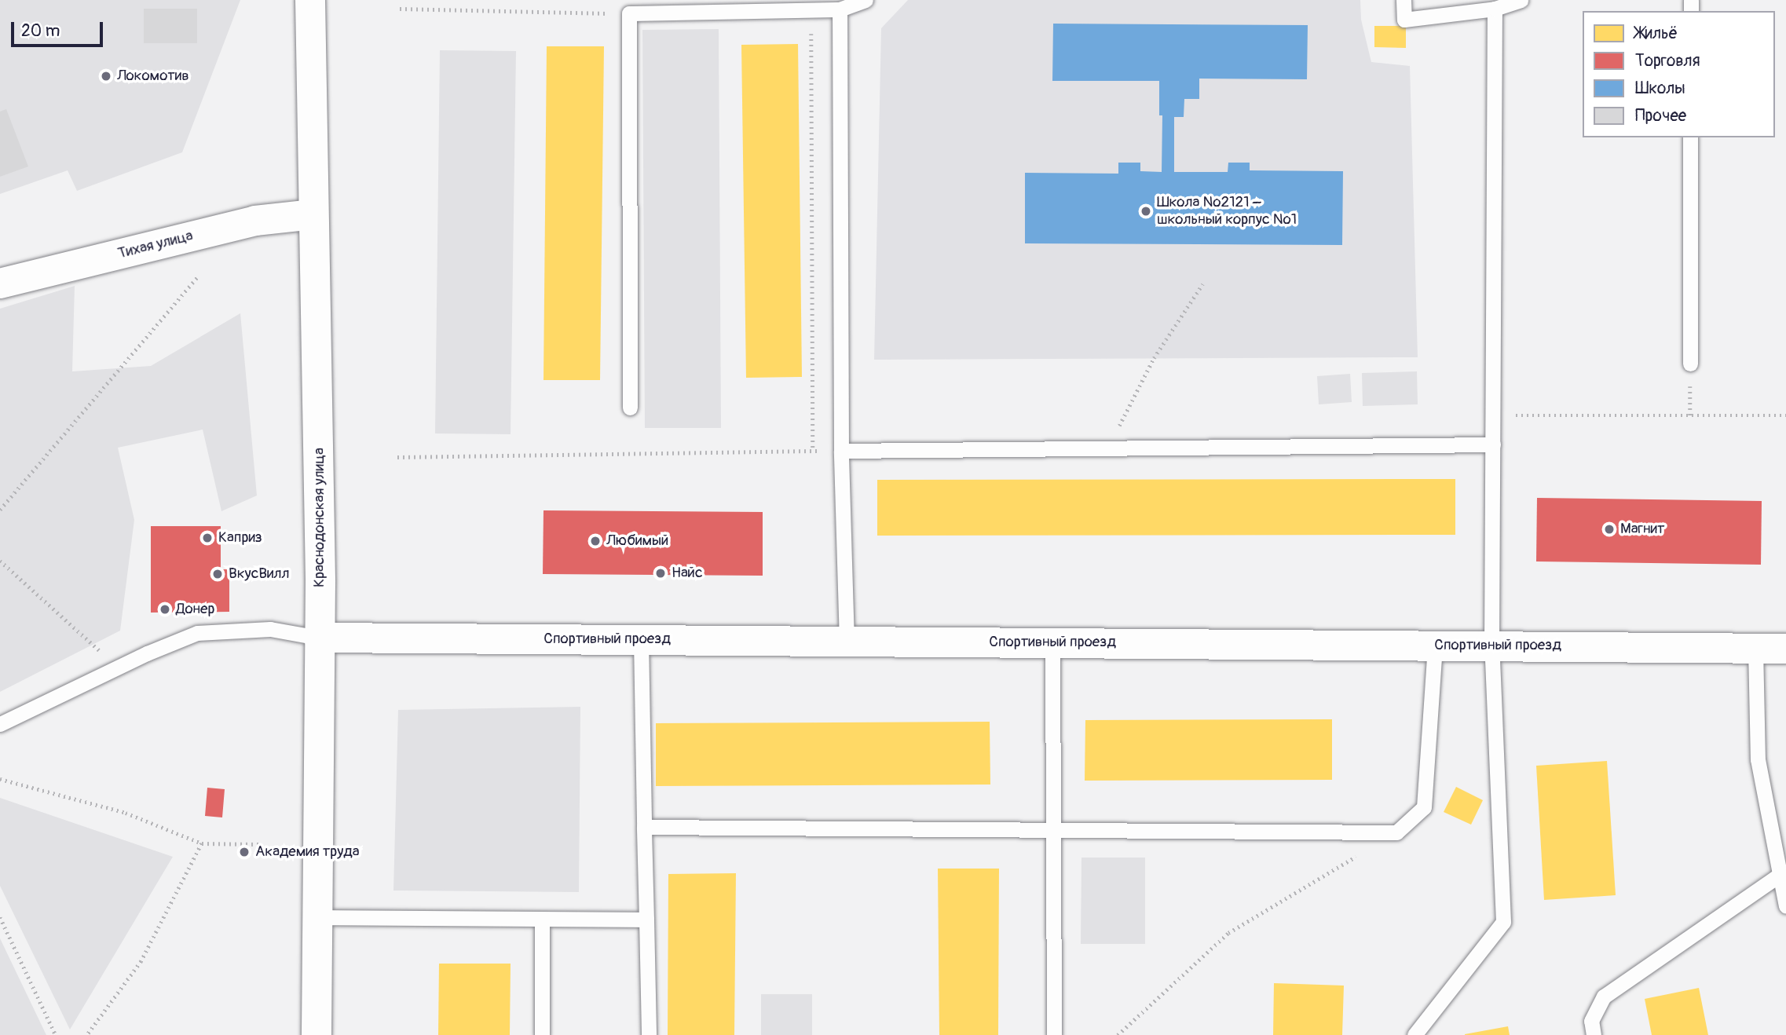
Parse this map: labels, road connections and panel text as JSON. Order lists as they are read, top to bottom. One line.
{"streets":{"street":["Тихая улица","Краснодонская улица","Спортивный проезд"]},"crossings":[["Тихая улица","Краснодонская улица"],["Краснодонская улица","Спортивный проезд"]],"places":["Локомотив","Школа №2121 – школьный корпус №1","Магнит","Каприз","Любимый","Найс","ВкусВилл","Донер","Академия труда"],"legend":["Жильё","Торговля","Школы","Прочее"],"scale_bar":"20 m"}
